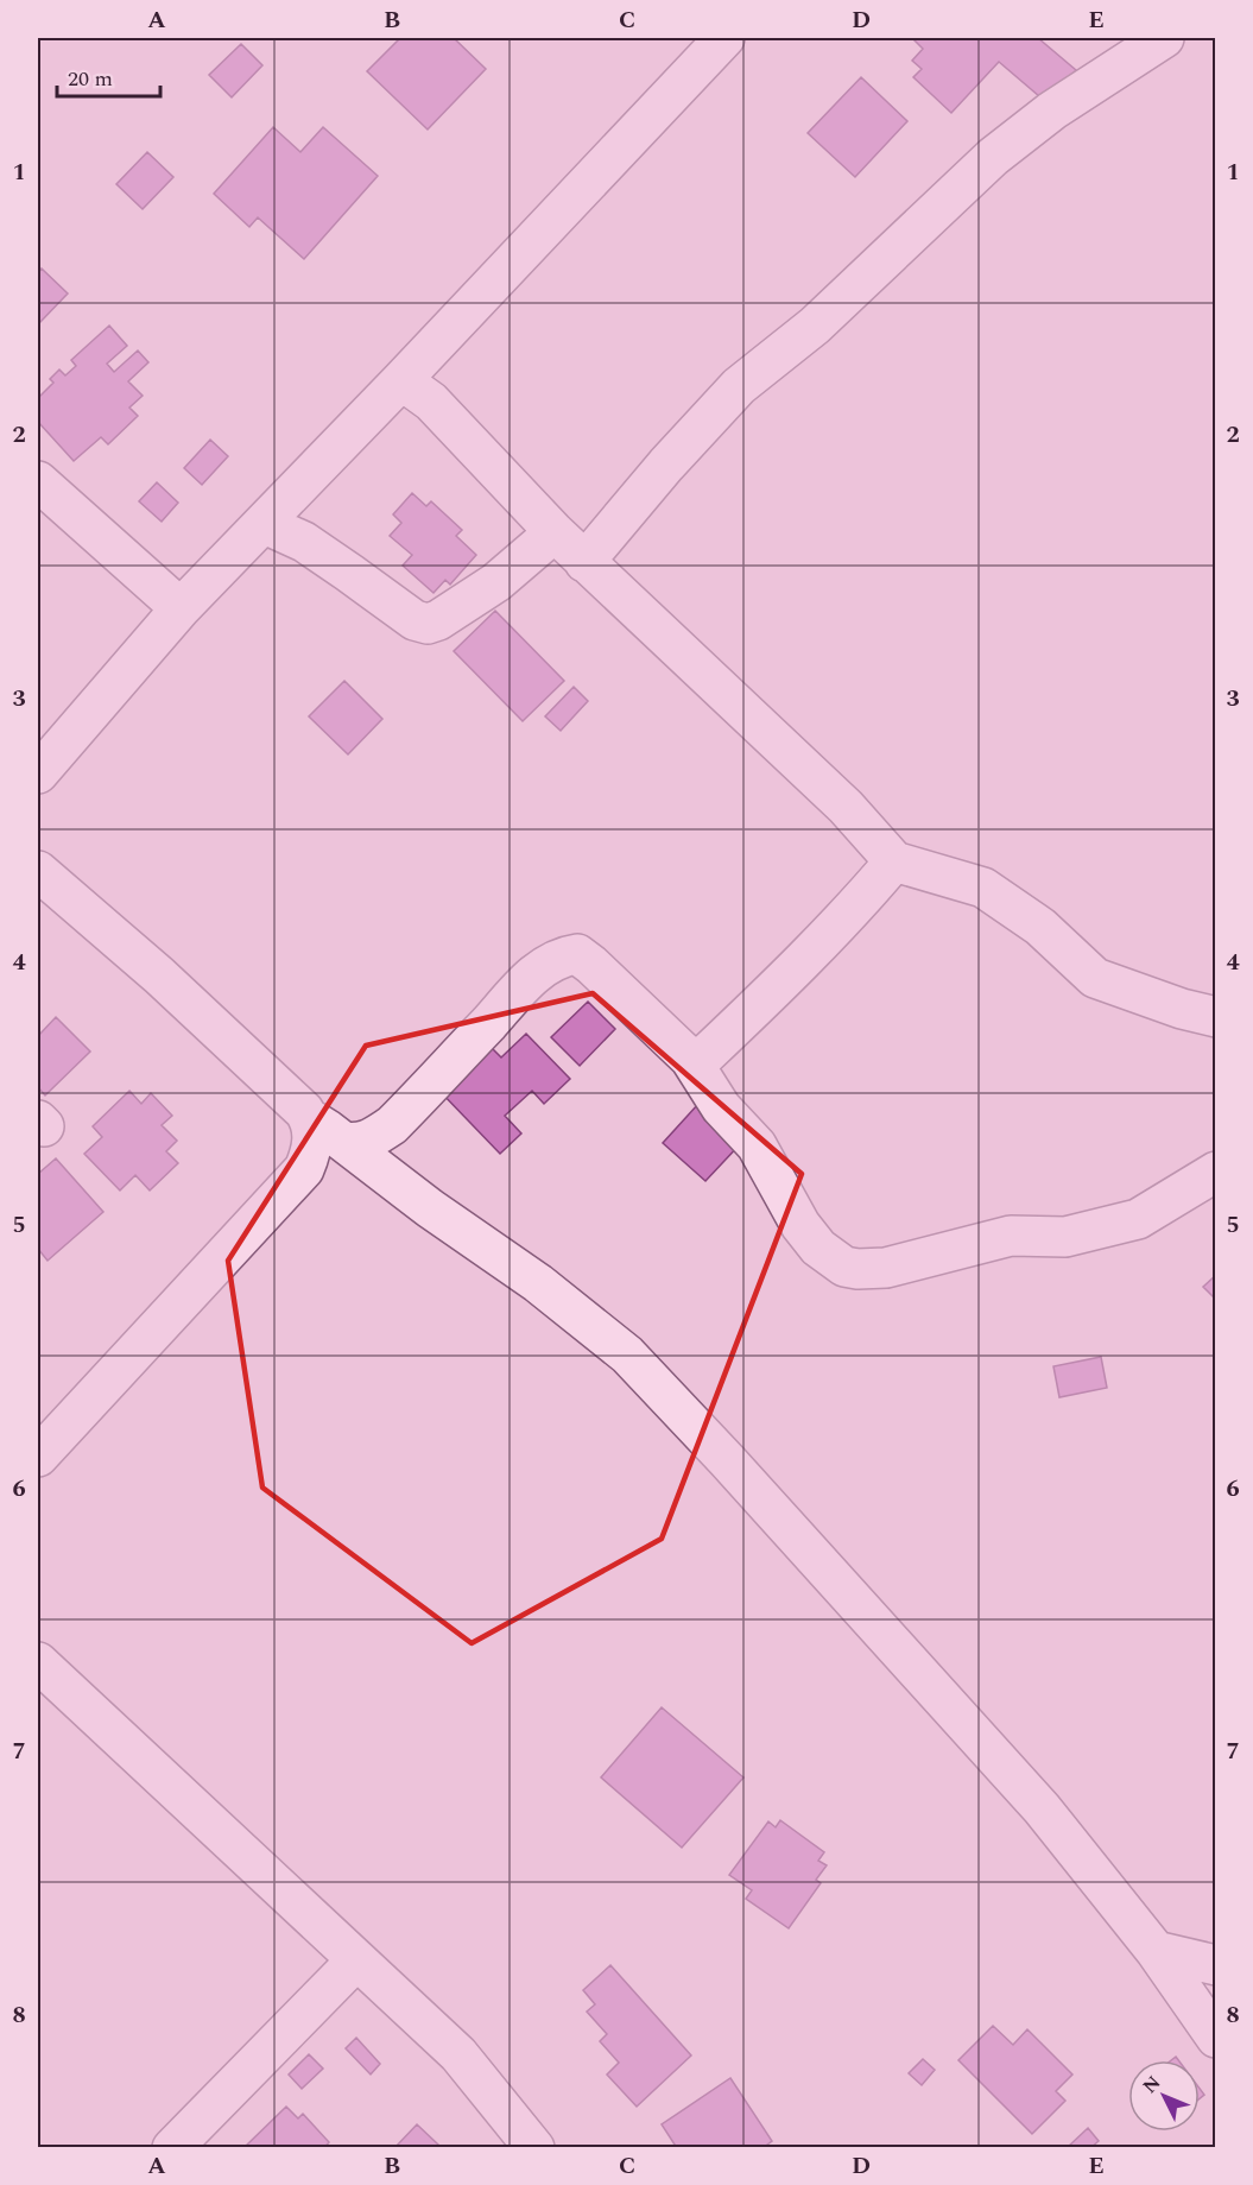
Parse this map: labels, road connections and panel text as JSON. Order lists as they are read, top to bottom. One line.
{"scale_bar":"20 m","north":"top left","grid":{"columns":["A","B","C","D","E"],"rows":["1","2","3","4","5","6","7","8"]}}
